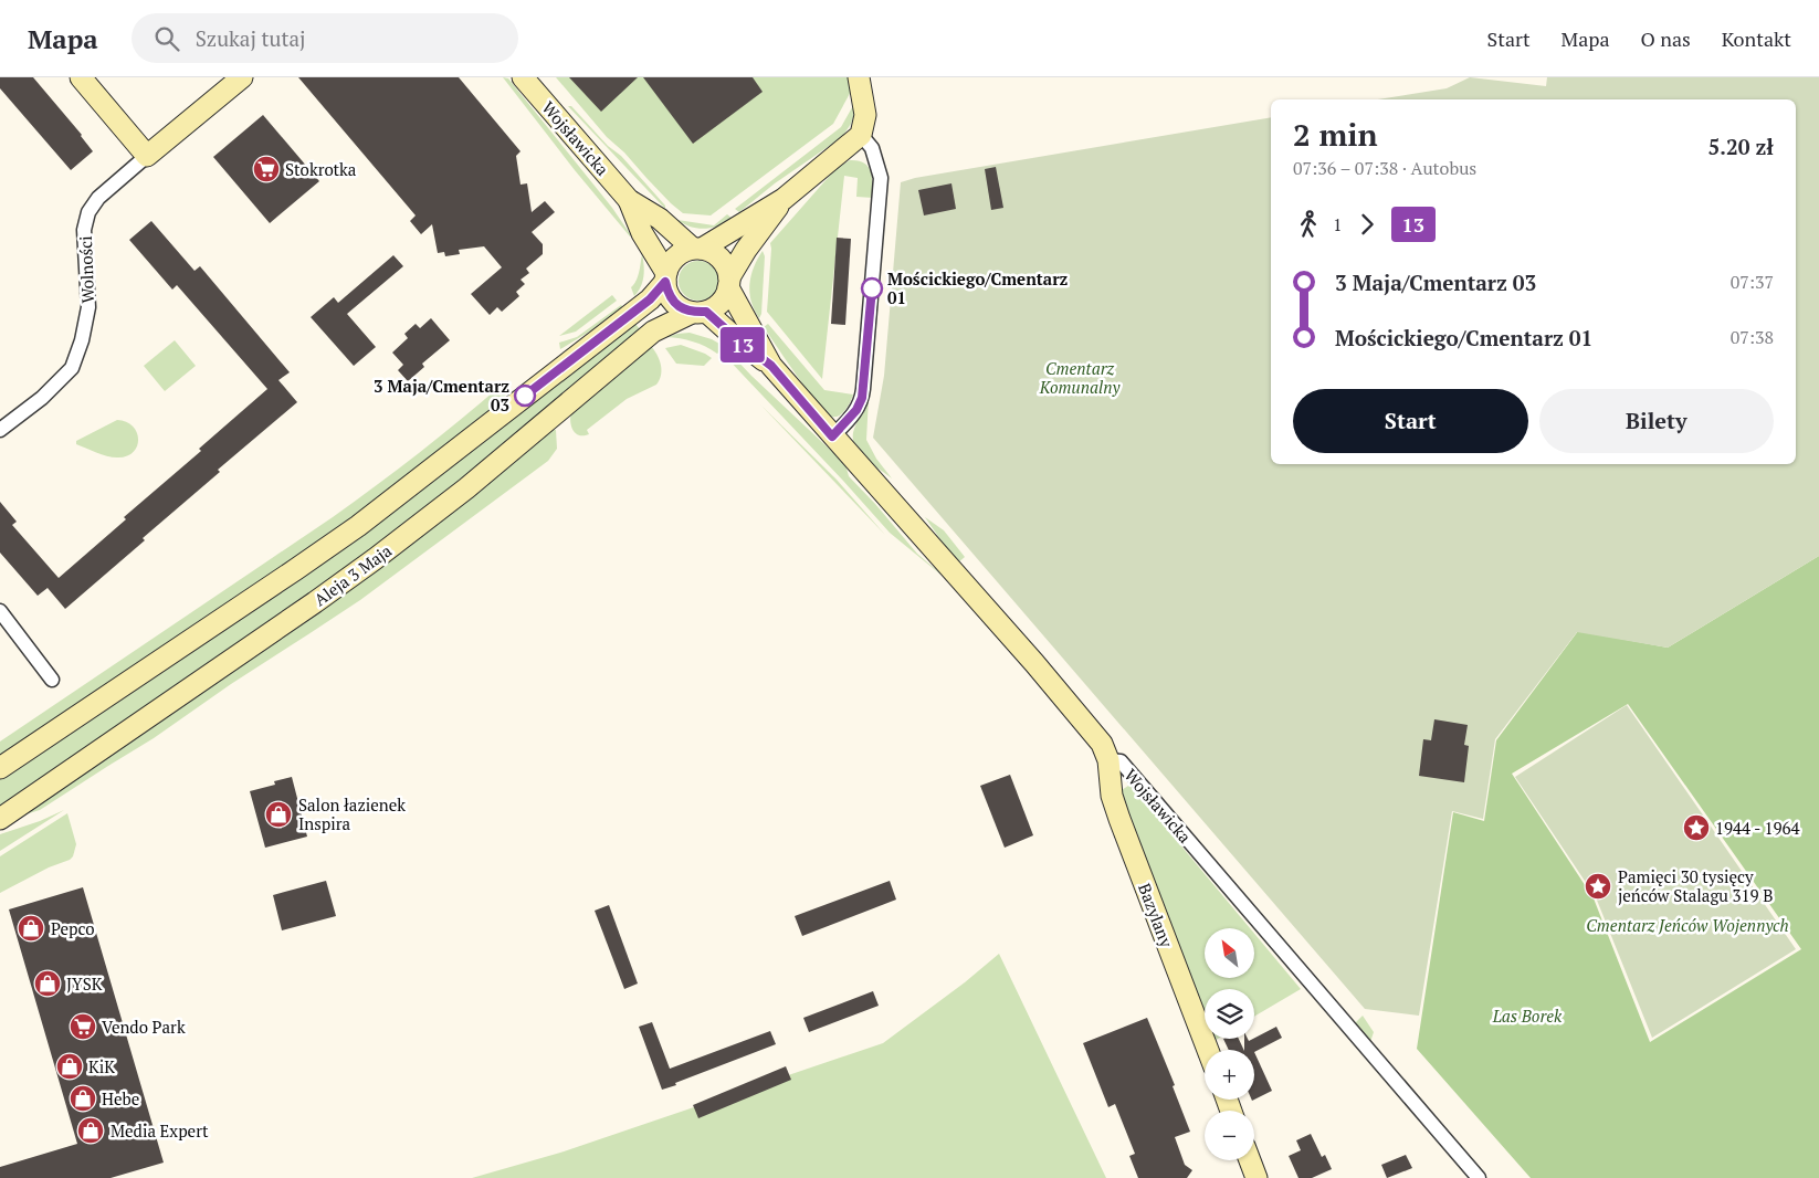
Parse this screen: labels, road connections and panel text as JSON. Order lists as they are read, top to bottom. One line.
{"streets":{"street":["Wojsławicka","Wolności","Aleja 3 Maja","Bazylany"]},"crossings":[["Wojsławicka","Aleja 3 Maja"],["Wojsławicka","Bazylany"]],"parks":["Cmentarz Komunalny","Cmentarz Jeńców Wojennych","Las Borek"],"places":{"supermarket":["Stokrotka","Vendo Park"],"other":["Mościckiego/Cmentarz 01","3 Maja/Cmentarz 03"],"shop":["Salon łazienek Inspira","Pepco","JYSK","KiK","Hebe","Media Expert"],"place":["1944 - 1964","Pamięci 30 tysięcy jeńców Stalagu 319 B"]},"lines":["bus line 13"],"north":"top left","page":{"header":"Mapa","search":"Szukaj tutaj","nav":["Start","Mapa","O nas","Kontakt"],"on_map":"13","heading":["2 min","07:36 – 07:38 · Autobus","5.20 zł"],"legs":["1","13"],"list":[{"name":"3 Maja/Cmentarz 03","value":"07:37"},{"name":"Mościckiego/Cmentarz 01","value":"07:38"}],"buttons":["Start","Bilety"],"map_buttons":["+","−"]}}
